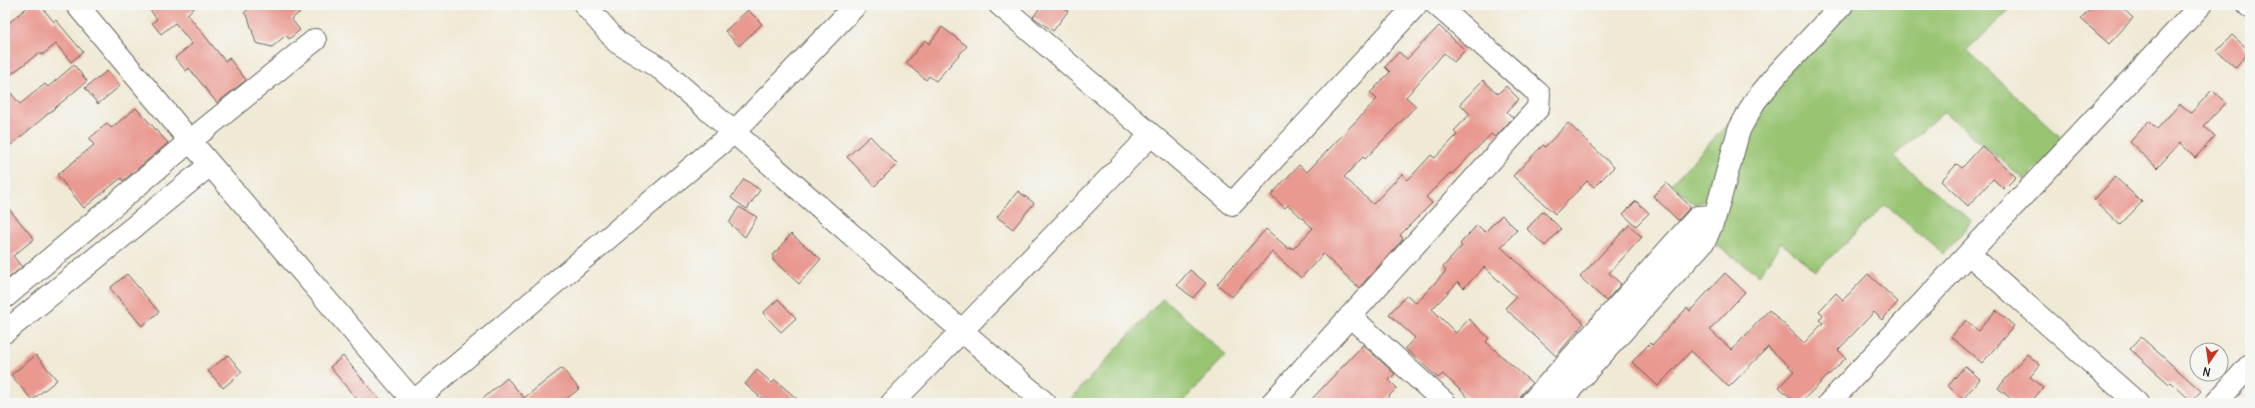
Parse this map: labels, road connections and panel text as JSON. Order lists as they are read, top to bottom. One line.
{"north":"bottom"}
